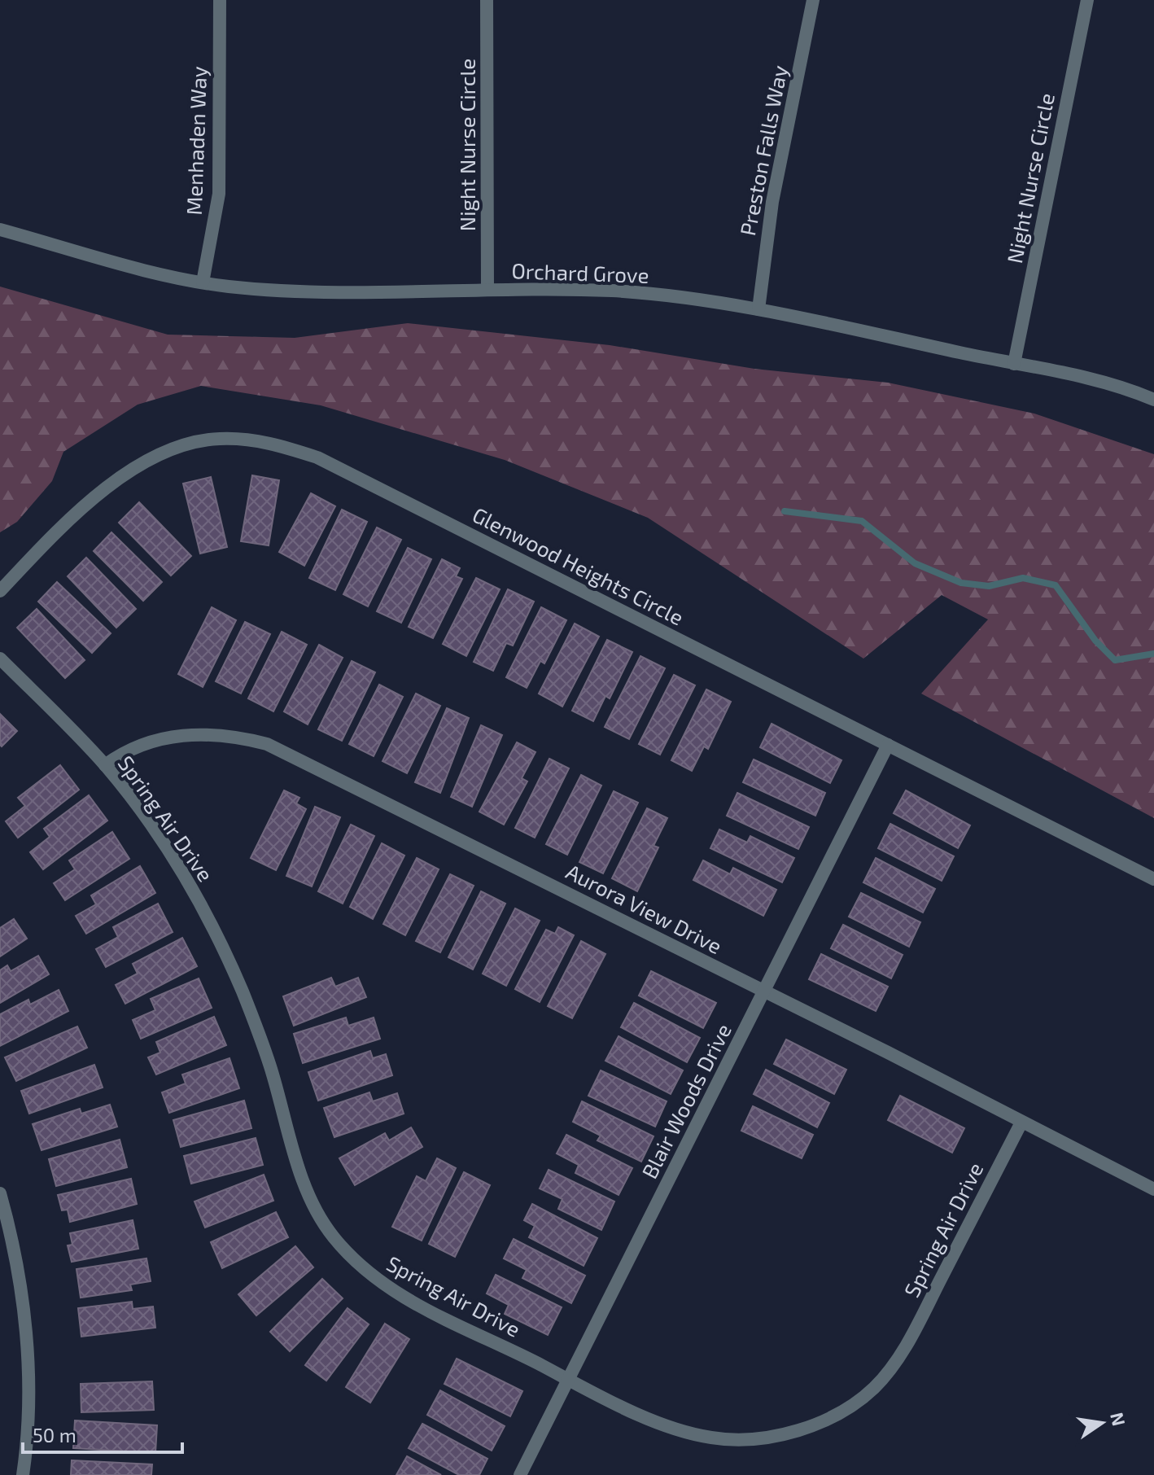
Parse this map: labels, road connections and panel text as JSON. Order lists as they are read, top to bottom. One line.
{"streets":{"street":["Menhaden Way","Night Nurse Circle","Preston Falls Way","Orchard Grove","Glenwood Heights Circle","Spring Air Drive","Aurora View Drive","Blair Woods Drive"]},"crossings":[["Menhaden Way","Orchard Grove"],["Night Nurse Circle","Orchard Grove"],["Preston Falls Way","Orchard Grove"],["Glenwood Heights Circle","Blair Woods Drive"],["Spring Air Drive","Aurora View Drive"],["Spring Air Drive","Blair Woods Drive"],["Aurora View Drive","Blair Woods Drive"]],"scale_bar":"50 m","north":"right"}
